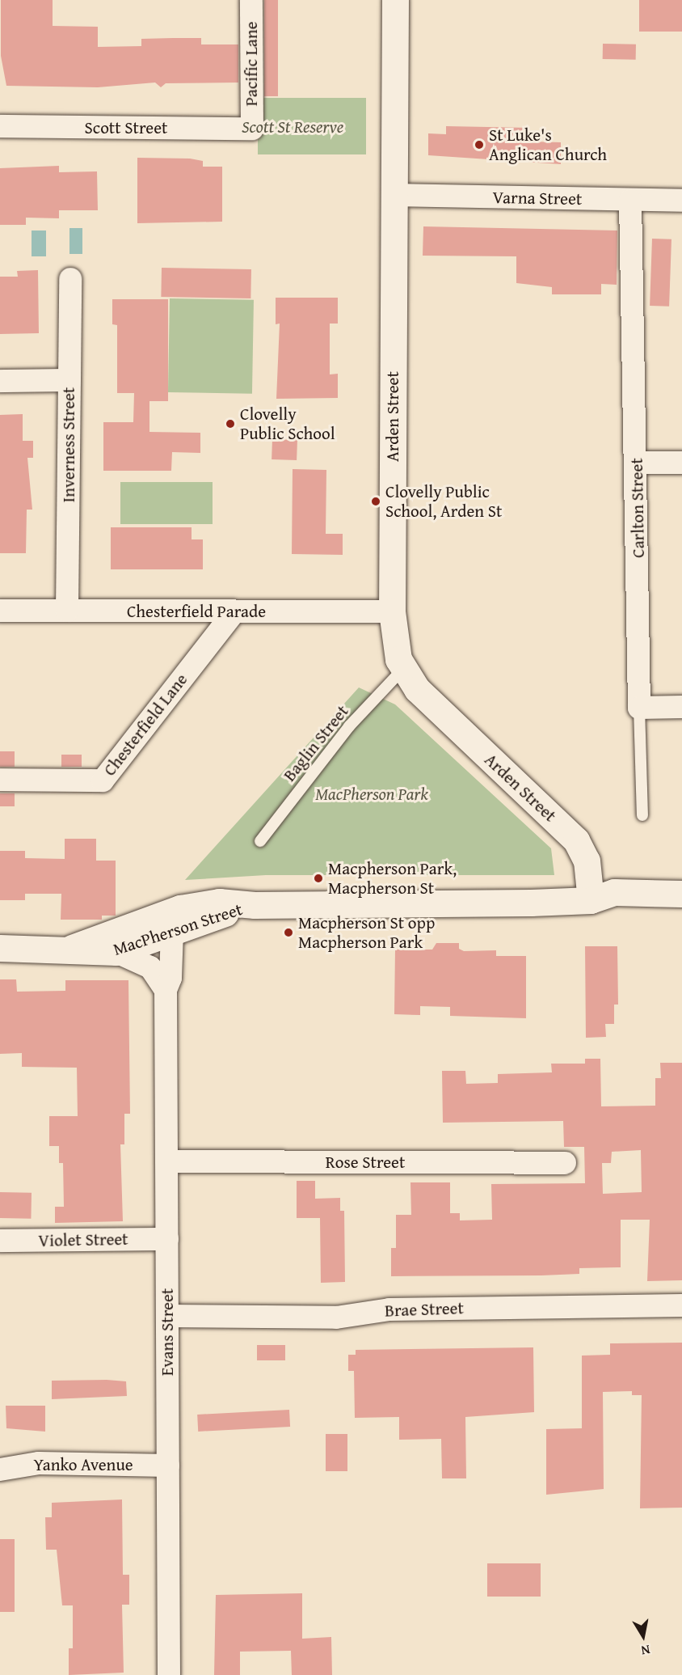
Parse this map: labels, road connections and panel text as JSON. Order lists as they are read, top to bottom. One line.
{"streets":{"main road":["Arden Street","MacPherson Street"],"street":["Pacific Lane","Scott Street","Varna Street","Inverness Street","Carlton Street","Chesterfield Parade","Chesterfield Lane","Rose Street","Violet Street","Brae Street","Evans Street","Yanko Avenue"],"lane":["Baglin Street"]},"crossings":[["Pacific Lane","Scott Street"],["Varna Street","Arden Street"],["Varna Street","Carlton Street"],["Arden Street","Chesterfield Parade"],["Arden Street","Baglin Street"],["Arden Street","MacPherson Street"],["Inverness Street","Chesterfield Parade"],["Chesterfield Parade","Chesterfield Lane"],["MacPherson Street","Evans Street"],["Rose Street","Evans Street"],["Violet Street","Evans Street"],["Brae Street","Evans Street"],["Evans Street","Yanko Avenue"]],"parks":["Scott St Reserve","MacPherson Park"],"places":["St Luke's Anglican Church","Clovelly Public School","Clovelly Public School, Arden St","Macpherson Park, Macpherson St","Macpherson St opp Macpherson Park"],"north":"bottom"}
